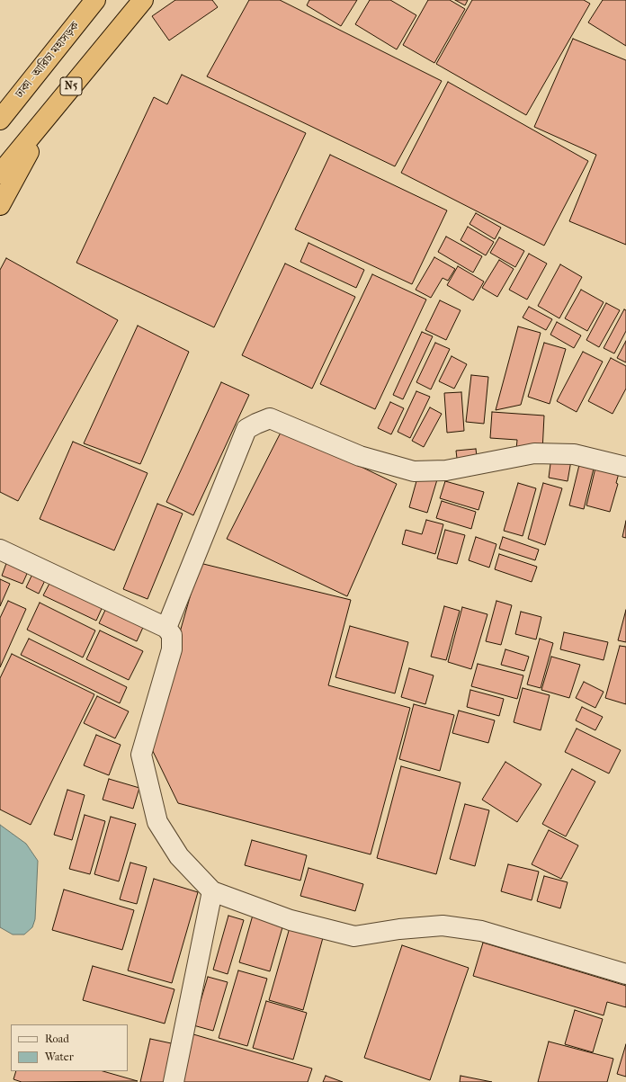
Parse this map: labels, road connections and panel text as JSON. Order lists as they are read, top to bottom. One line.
{"streets":{"highway":["ঢাকা - আরিচা মহাসড়ক","N5"]},"legend":["Road","Water"]}
